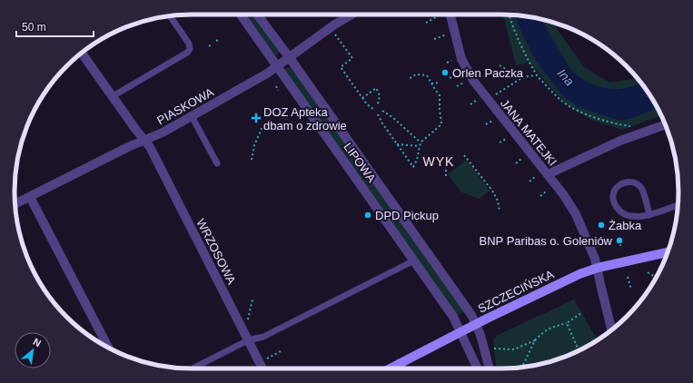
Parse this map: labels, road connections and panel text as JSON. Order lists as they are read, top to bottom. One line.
{"streets":{"street":["PIASKOWA","JANA MATEJKI","LIPOWA","WRZOSOWA","SZCZECIŃSKA"]},"crossings":[["PIASKOWA","LIPOWA"],["PIASKOWA","WRZOSOWA"],["JANA MATEJKI","SZCZECIŃSKA"],["LIPOWA","SZCZECIŃSKA"]],"districts":["WYK"],"water":["Ina"],"places":{"other":["Orlen Paczka","DPD Pickup","Żabka","BNP Paribas o. Goleniów"],"health":["DOZ Apteka dbam o zdrowie"]},"scale_bar":"50 m","north":"top right"}
